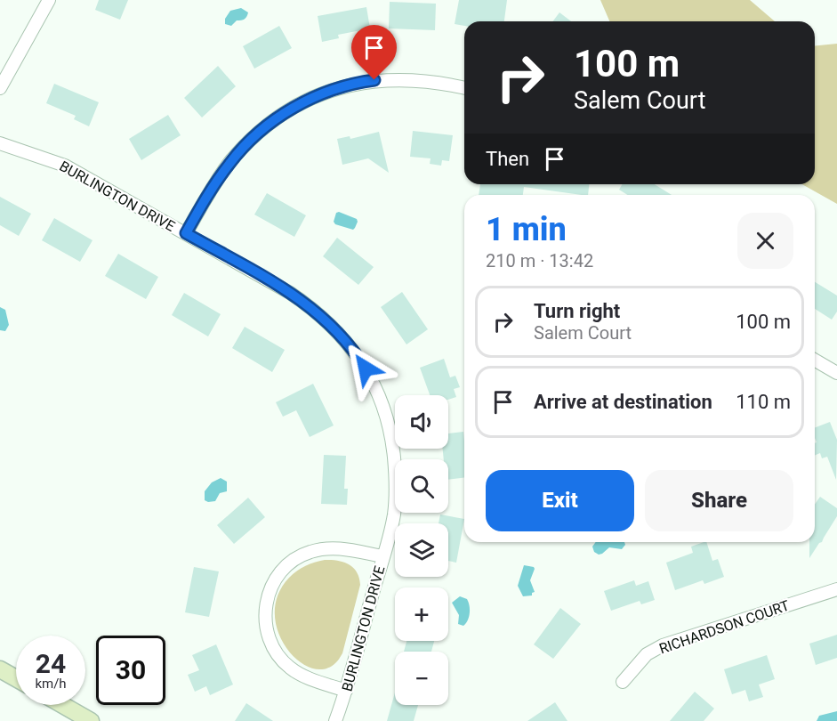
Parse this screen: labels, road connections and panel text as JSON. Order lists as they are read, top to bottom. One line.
{"streets":{"street":["BURLINGTON DRIVE","RICHARDSON COURT"]},"page":{"turn":["100 m","Salem Court"],"then":"Then","heading":["1 min","210 m · 13:42"],"list":[{"name":"Turn right","note":"Salem Court","value":"100 m"},{"name":"Arrive at destination","value":"110 m"}],"map_buttons":["+","−"],"buttons":["Exit","Share"],"speed":"24 km/h","limit":"30"}}
